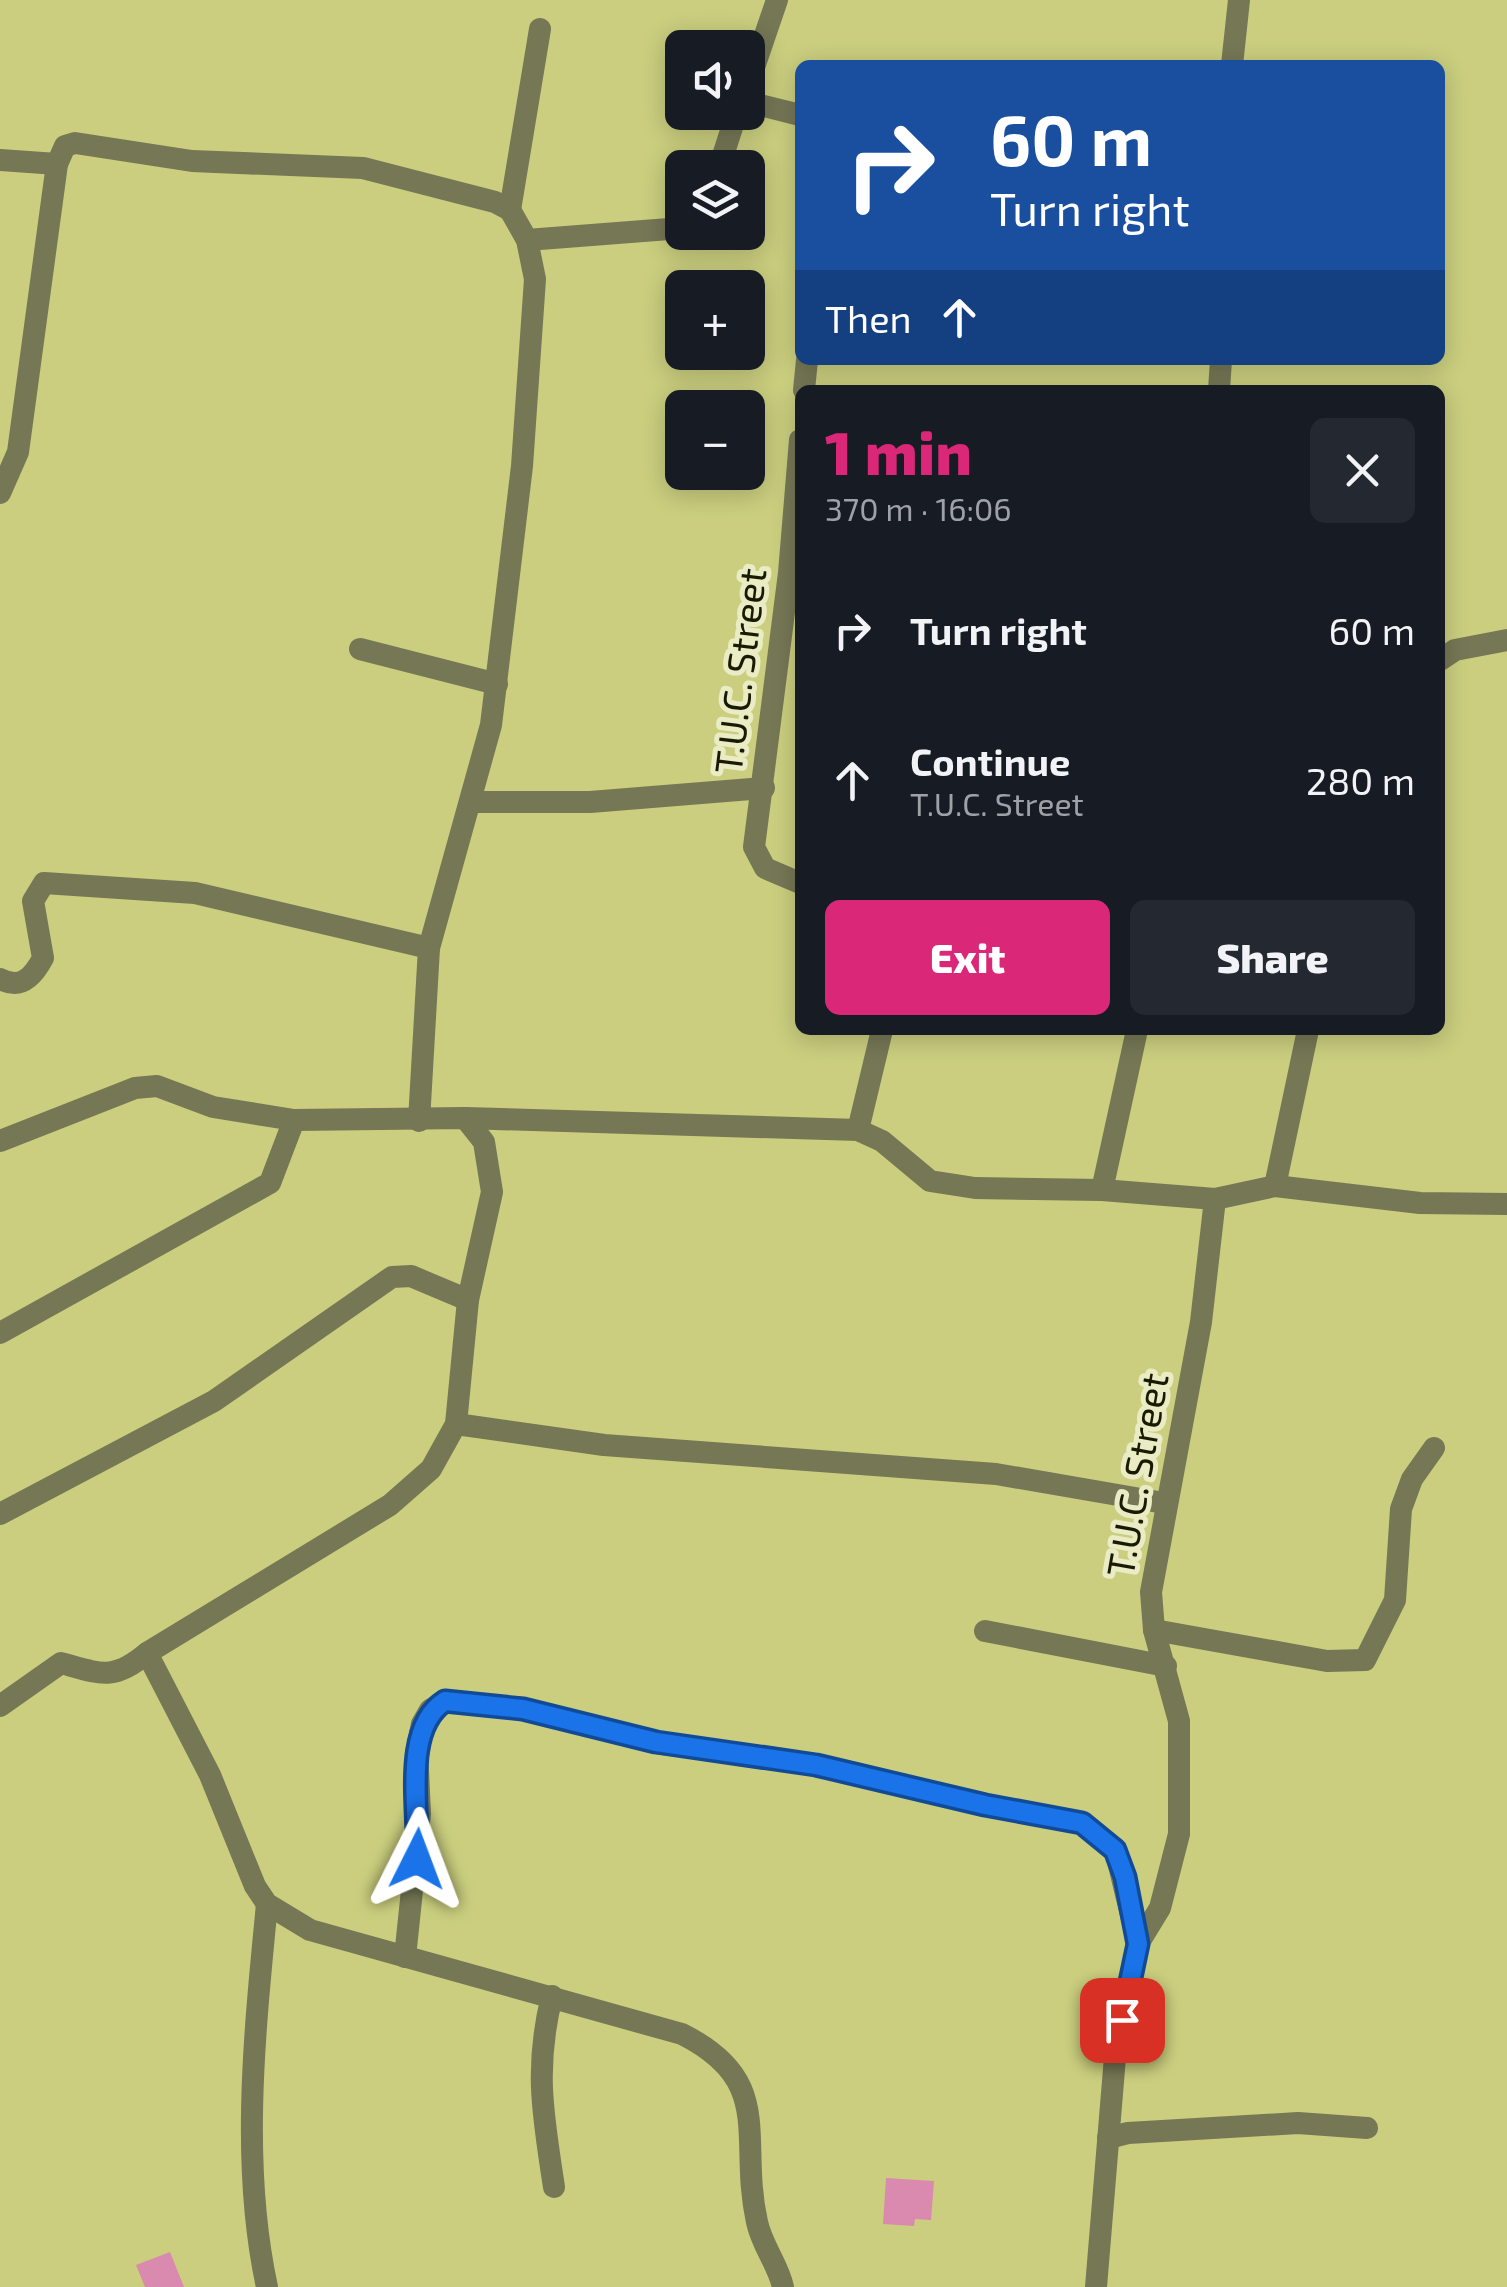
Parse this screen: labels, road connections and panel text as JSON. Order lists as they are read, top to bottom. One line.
{"streets":{"street":["T.U.C. Street"]},"page":{"map_buttons":["+","−"],"turn":["60 m","Turn right"],"then":"Then","heading":["1 min","370 m · 16:06"],"list":[{"name":"Turn right","value":"60 m"},{"name":"Continue","note":"T.U.C. Street","value":"280 m"}],"buttons":["Exit","Share"]}}
